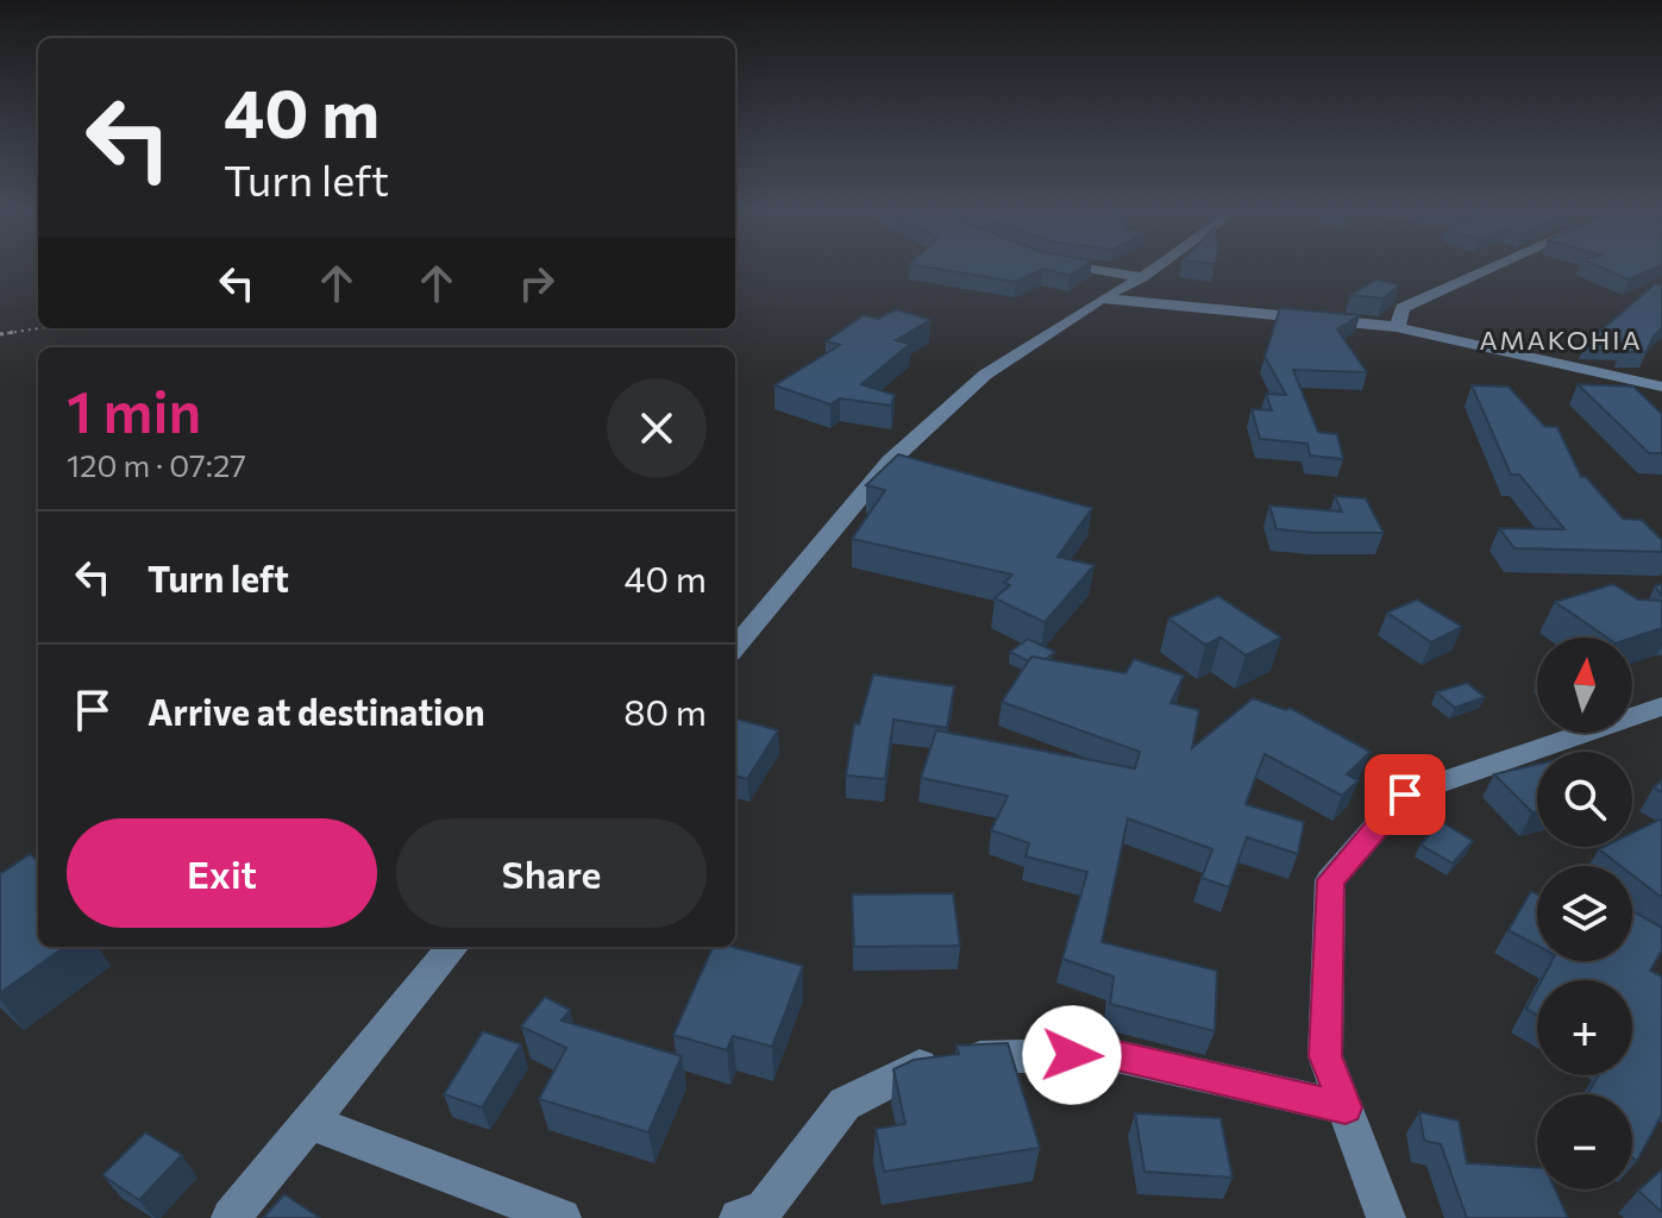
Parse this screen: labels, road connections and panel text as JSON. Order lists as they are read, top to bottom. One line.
{"districts":["AMAKOHIA"],"north":"top","page":{"turn":["40 m","Turn left"],"heading":["1 min","120 m · 07:27"],"list":[{"name":"Turn left","value":"40 m"},{"name":"Arrive at destination","value":"80 m"}],"map_buttons":["+","−"],"buttons":["Exit","Share"]}}
